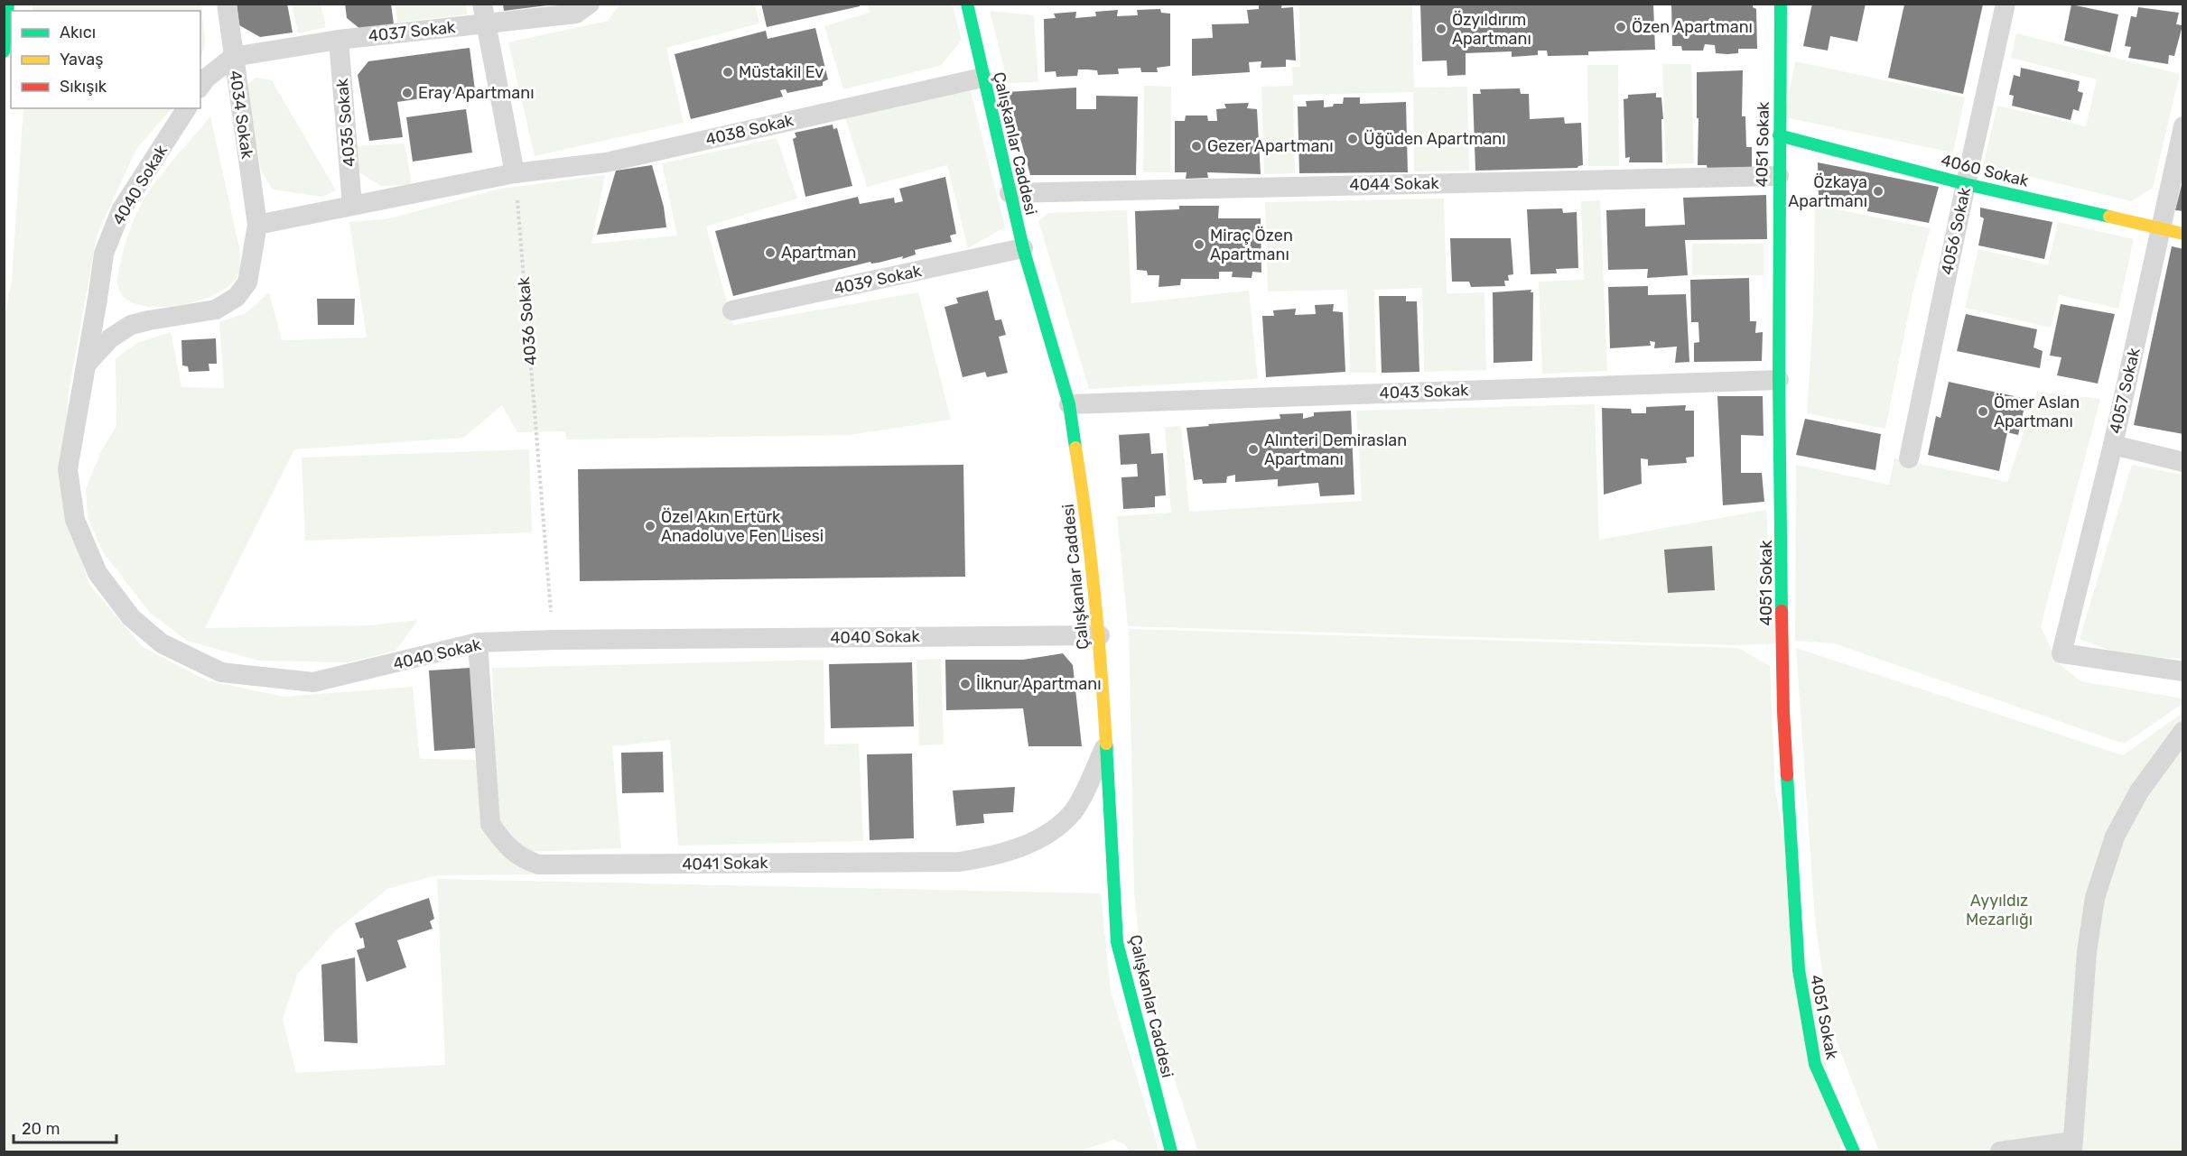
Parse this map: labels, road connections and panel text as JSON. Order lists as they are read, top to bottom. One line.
{"streets":{"street":["Çalışkanlar Caddesi","4051 Sokak","4060 Sokak"],"lane":["4037 Sokak","4034 Sokak","4035 Sokak","4038 Sokak","4044 Sokak","4040 Sokak","4056 Sokak","4039 Sokak","4057 Sokak","4043 Sokak","4041 Sokak"],"path":["4036 Sokak"]},"crossings":[["4037 Sokak","4034 Sokak"],["4037 Sokak","4035 Sokak"],["4034 Sokak","4038 Sokak"],["4035 Sokak","4038 Sokak"],["4038 Sokak","Çalışkanlar Caddesi"],["4038 Sokak","4036 Sokak"],["Çalışkanlar Caddesi","4044 Sokak"],["Çalışkanlar Caddesi","4040 Sokak"],["Çalışkanlar Caddesi","4039 Sokak"],["Çalışkanlar Caddesi","4043 Sokak"],["Çalışkanlar Caddesi","4041 Sokak"],["4051 Sokak","4060 Sokak"],["4051 Sokak","4044 Sokak"],["4051 Sokak","4043 Sokak"],["4060 Sokak","4056 Sokak"],["4060 Sokak","4057 Sokak"],["4040 Sokak","4036 Sokak"],["4040 Sokak","4041 Sokak"]],"parks":["Ayyıldız Mezarlığı"],"places":["Özen Apartmanı","Özyıldırım Apartmanı","Müstakil Ev","Eray Apartmanı","Üğüden Apartmanı","Gezer Apartmanı","Özkaya Apartmanı","Miraç Özen Apartmanı","Apartman","Ömer Aslan Apartmanı","Alınteri Demiraslan Apartmanı","Özel Akın Ertürk Anadolu ve Fen Lisesi","İlknur Apartmanı"],"legend":["Akıcı","Yavaş","Sıkışık"],"scale_bar":"20 m"}
